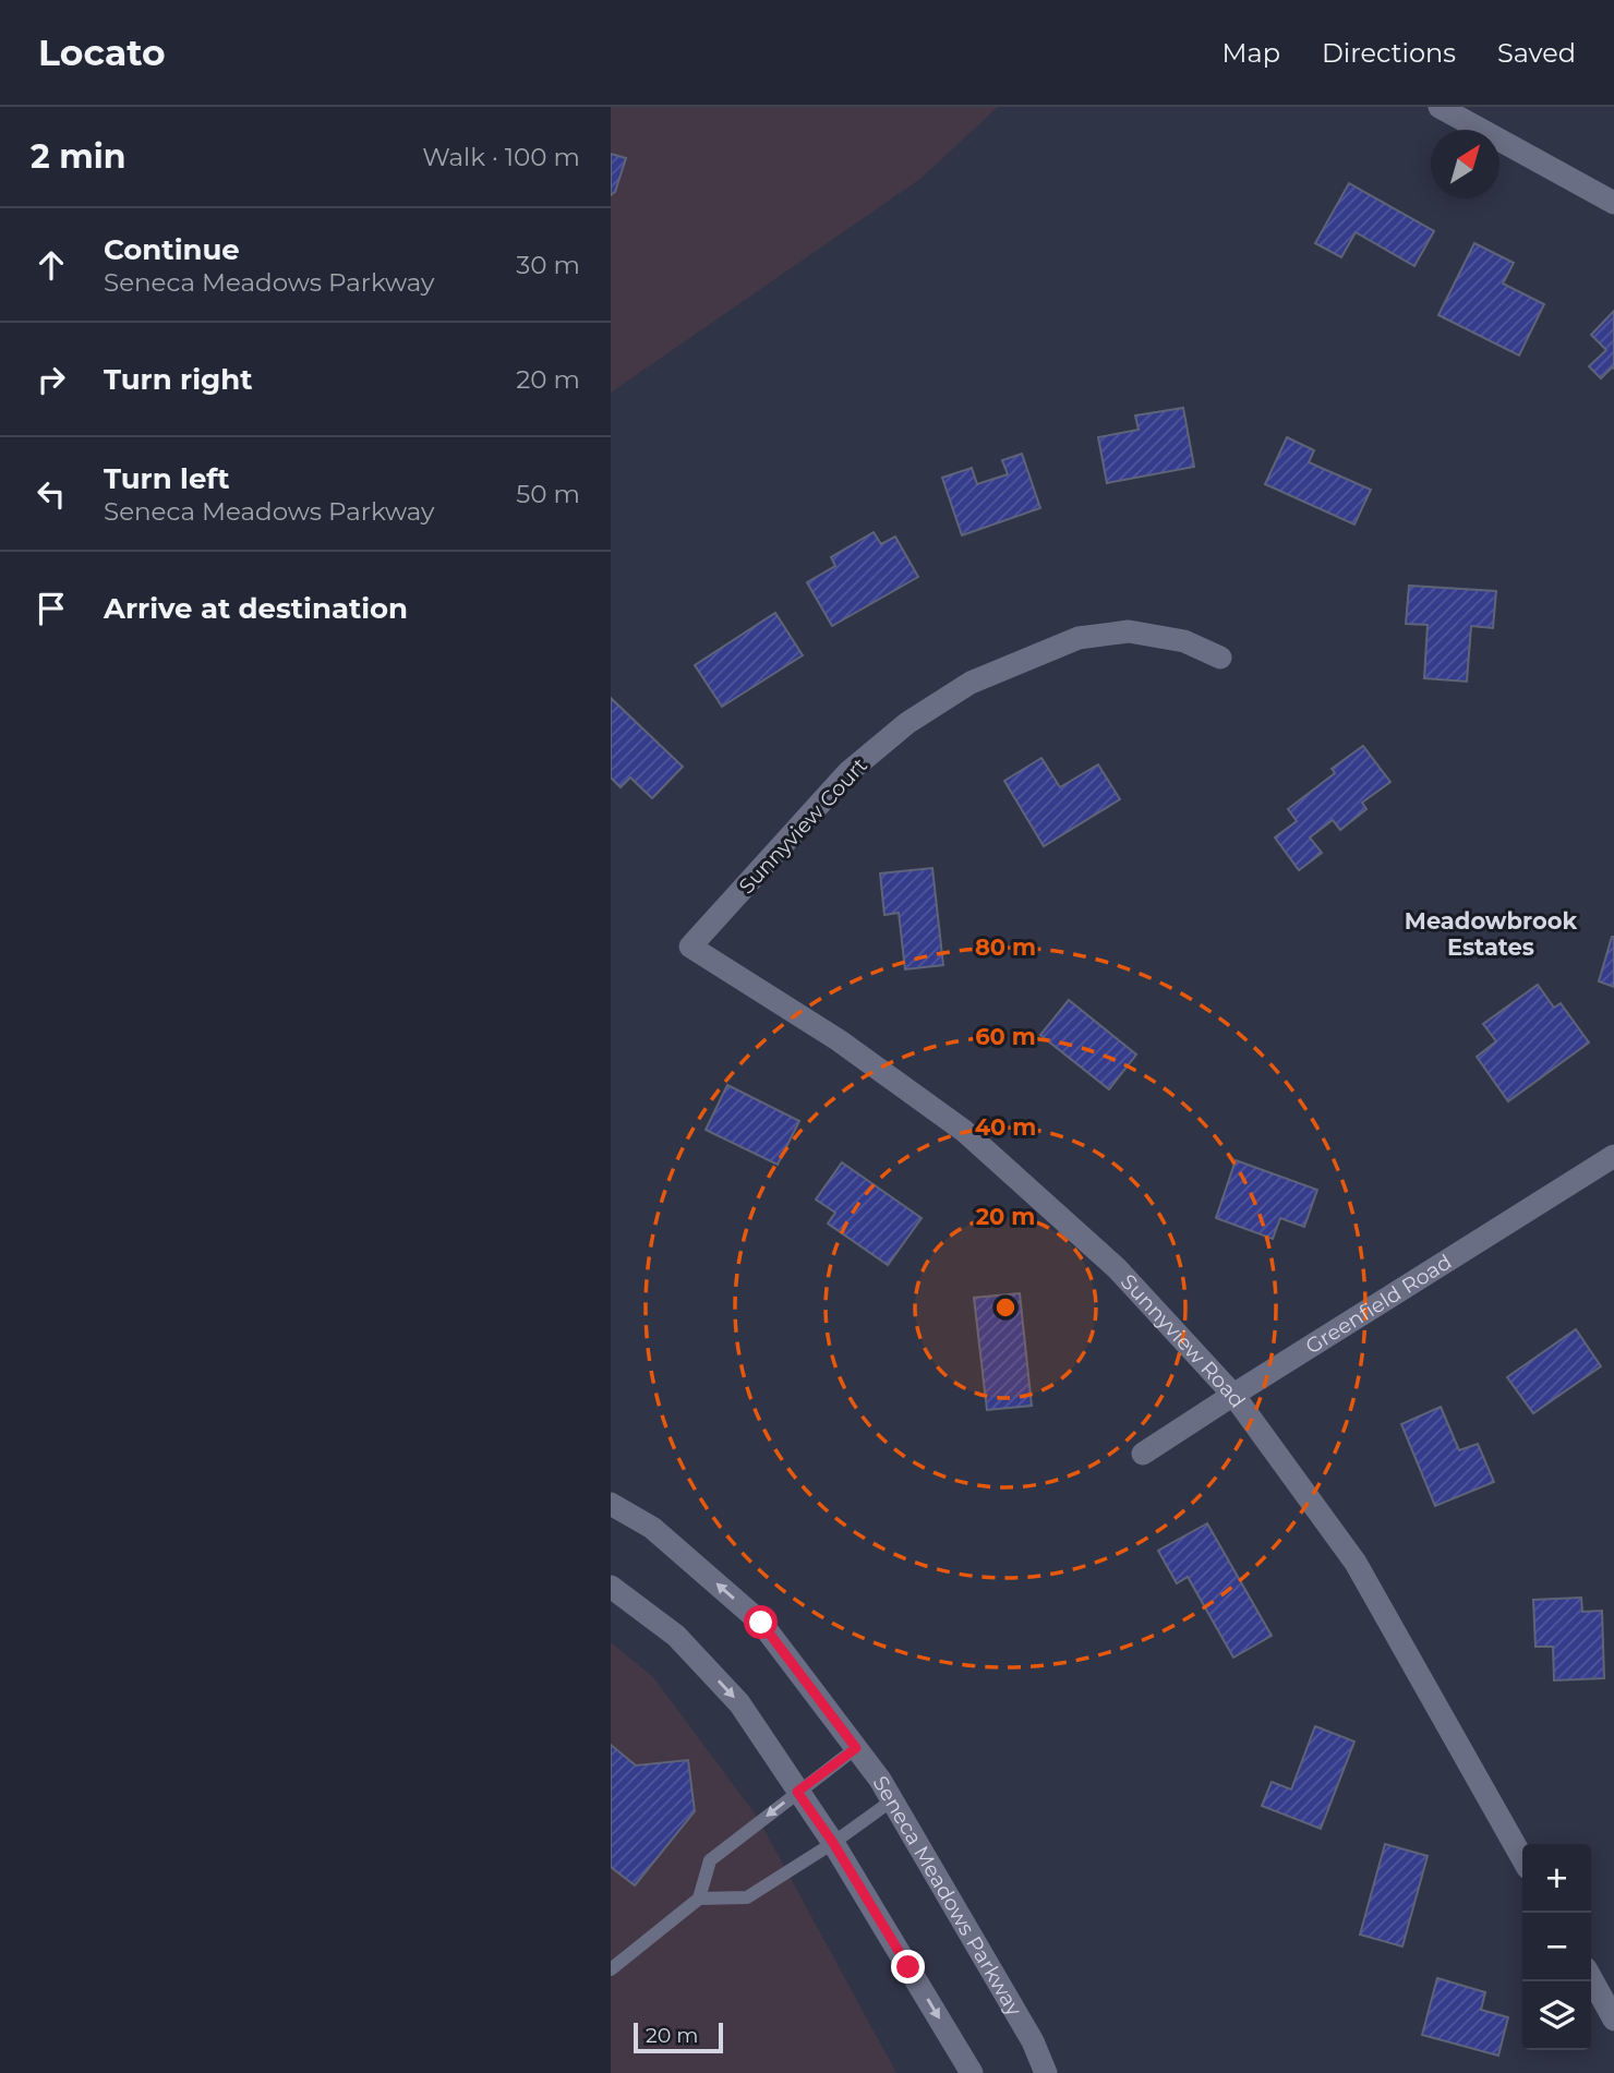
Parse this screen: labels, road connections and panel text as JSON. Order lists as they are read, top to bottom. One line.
{"streets":{"street":["Sunnyview Court","Greenfield Road","Sunnyview Road","Seneca Meadows Parkway"]},"crossings":[["Sunnyview Court","Sunnyview Road"],["Greenfield Road","Sunnyview Road"]],"districts":["Meadowbrook Estates"],"scale_bar":"20 m","north":"top right","page":{"header":"Locato","nav":["Map","Directions","Saved"],"heading":["2 min","Walk · 100 m"],"list":[["Continue","Seneca Meadows Parkway","30 m"],["Turn right","20 m"],["Turn left","Seneca Meadows Parkway","50 m"],"Arrive at destination"],"map_buttons":["+","−"],"scale":"20 m"},"rings":["80 m","60 m","40 m","20 m"]}
